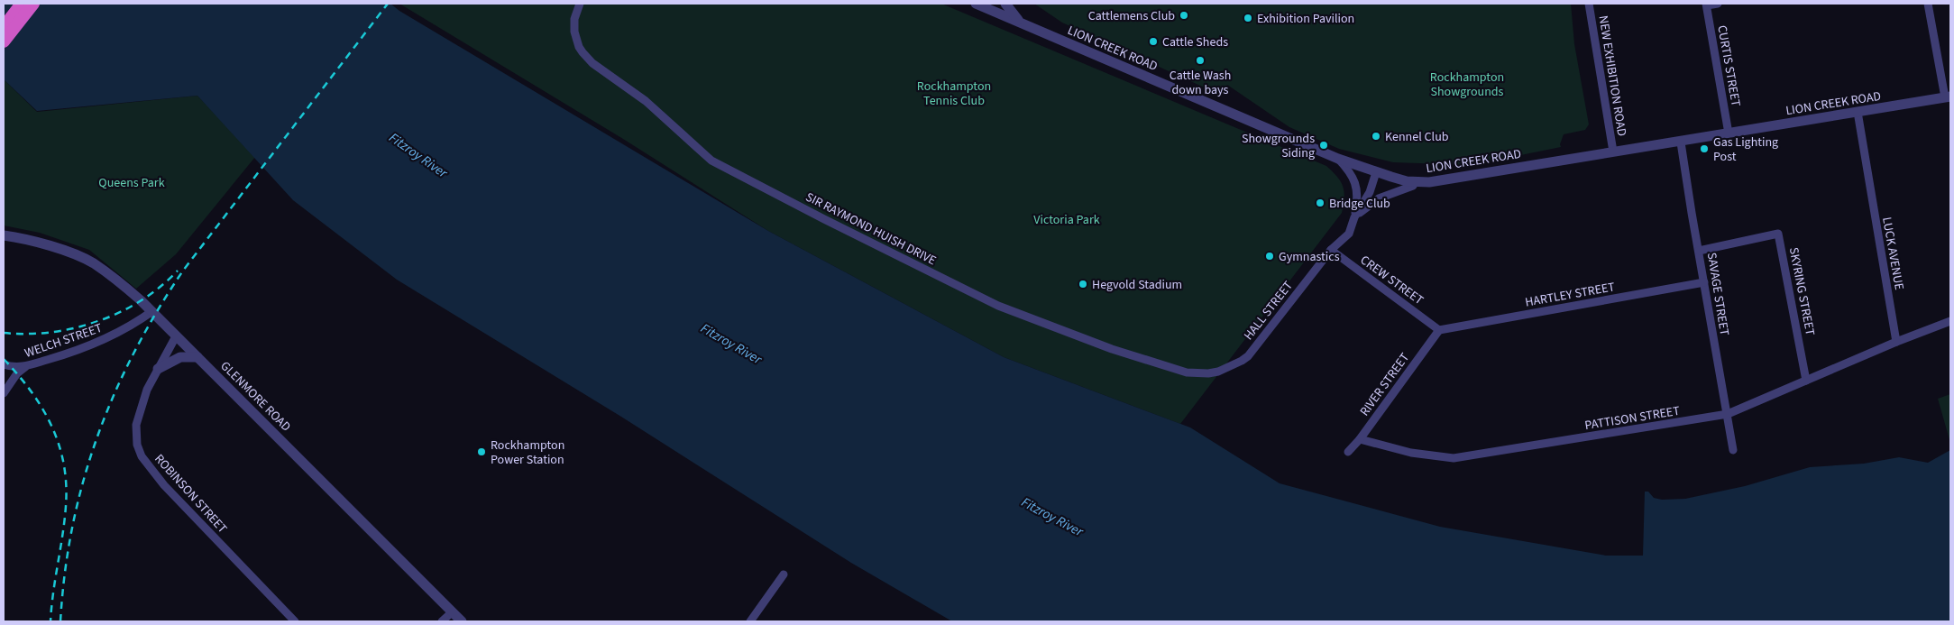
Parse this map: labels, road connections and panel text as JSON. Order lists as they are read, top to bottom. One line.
{"streets":{"street":["LION CREEK ROAD","CURTIS STREET","NEW EXHIBITION ROAD","SIR RAYMOND HUISH DRIVE","LUCK AVENUE","CREW STREET","SKYRING STREET","HARTLEY STREET","SAVAGE STREET","HALL STREET","WELCH STREET","RIVER STREET","GLENMORE ROAD","PATTISON STREET","ROBINSON STREET"]},"crossings":[["LION CREEK ROAD","CURTIS STREET"],["LION CREEK ROAD","NEW EXHIBITION ROAD"],["LION CREEK ROAD","LUCK AVENUE"],["LION CREEK ROAD","SAVAGE STREET"],["LION CREEK ROAD","HALL STREET"],["SIR RAYMOND HUISH DRIVE","HALL STREET"],["LUCK AVENUE","PATTISON STREET"],["CREW STREET","HARTLEY STREET"],["CREW STREET","HALL STREET"],["CREW STREET","RIVER STREET"],["SKYRING STREET","SAVAGE STREET"],["SKYRING STREET","PATTISON STREET"],["HARTLEY STREET","SAVAGE STREET"],["HARTLEY STREET","RIVER STREET"],["SAVAGE STREET","PATTISON STREET"],["WELCH STREET","GLENMORE ROAD"],["RIVER STREET","PATTISON STREET"],["GLENMORE ROAD","ROBINSON STREET"]],"water":["Fitzroy River"],"parks":["Rockhampton Showgrounds","Rockhampton Tennis Club","Queens Park","Victoria Park"],"places":["Cattlemens Club","Exhibition Pavilion","Cattle Sheds","Cattle Wash down bays","Kennel Club","Showgrounds Siding","Gas Lighting Post","Bridge Club","Gymnastics","Hegvold Stadium","Rockhampton Power Station"]}
